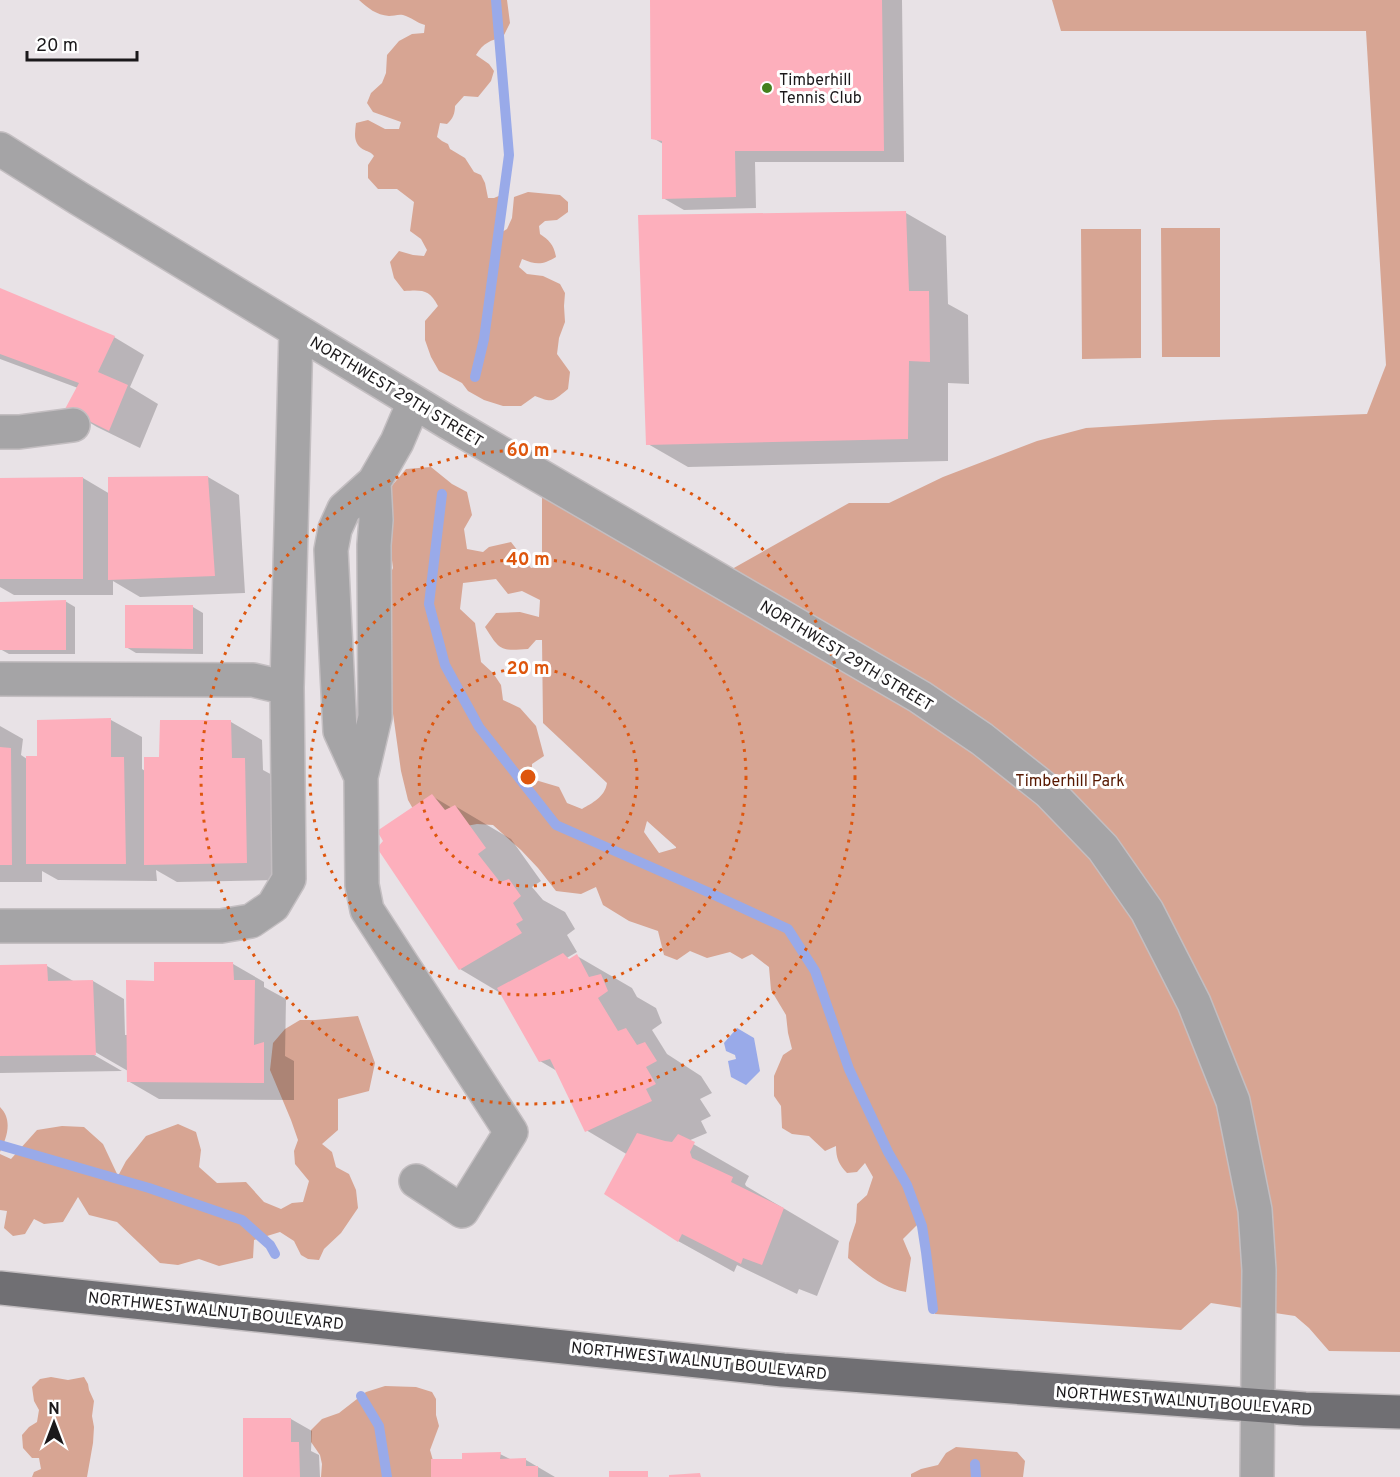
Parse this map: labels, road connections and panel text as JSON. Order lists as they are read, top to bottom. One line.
{"streets":{"main road":["NORTHWEST WALNUT BOULEVARD"],"street":["NORTHWEST 29TH STREET"]},"crossings":[["NORTHWEST 29TH STREET","NORTHWEST WALNUT BOULEVARD"]],"parks":["Timberhill Park"],"places":["Timberhill Tennis Club"],"scale_bar":"20 m","north":"top","rings":["60 m","40 m","20 m"]}
